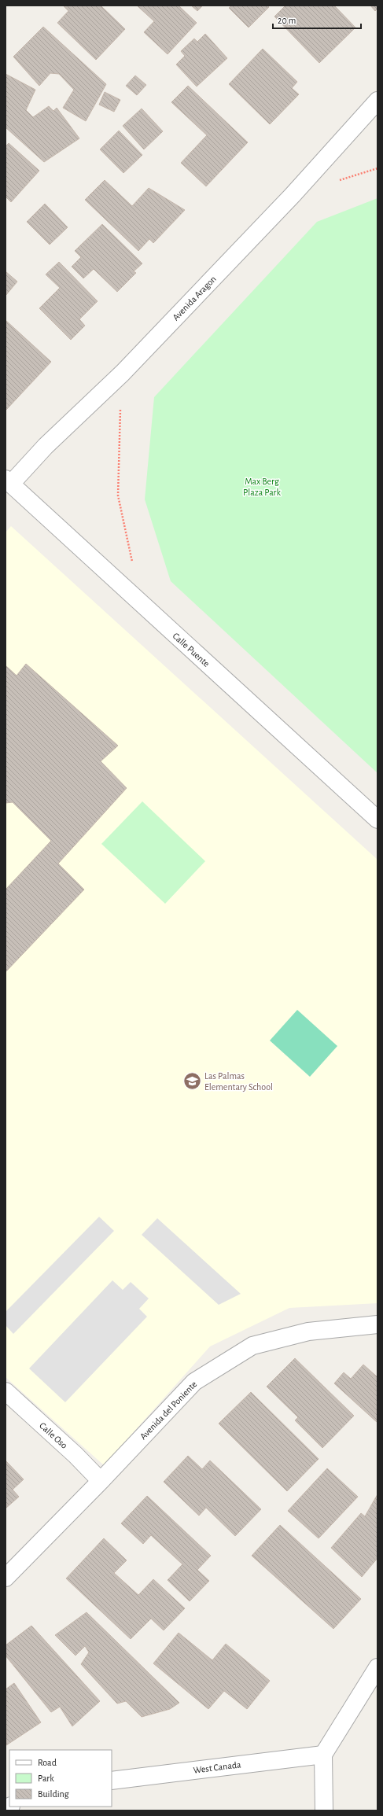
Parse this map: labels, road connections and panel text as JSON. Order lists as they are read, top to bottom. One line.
{"streets":{"street":["Avenida Aragon","Calle Puente","Avenida del Poniente","Calle Oso","West Canada"]},"crossings":[["Avenida Aragon","Calle Puente"],["Avenida del Poniente","Calle Oso"]],"parks":["Max Berg Plaza Park"],"places":{"school or university":["Las Palmas Elementary School"]},"legend":["Road","Park","Building"],"scale_bar":"20 m"}
